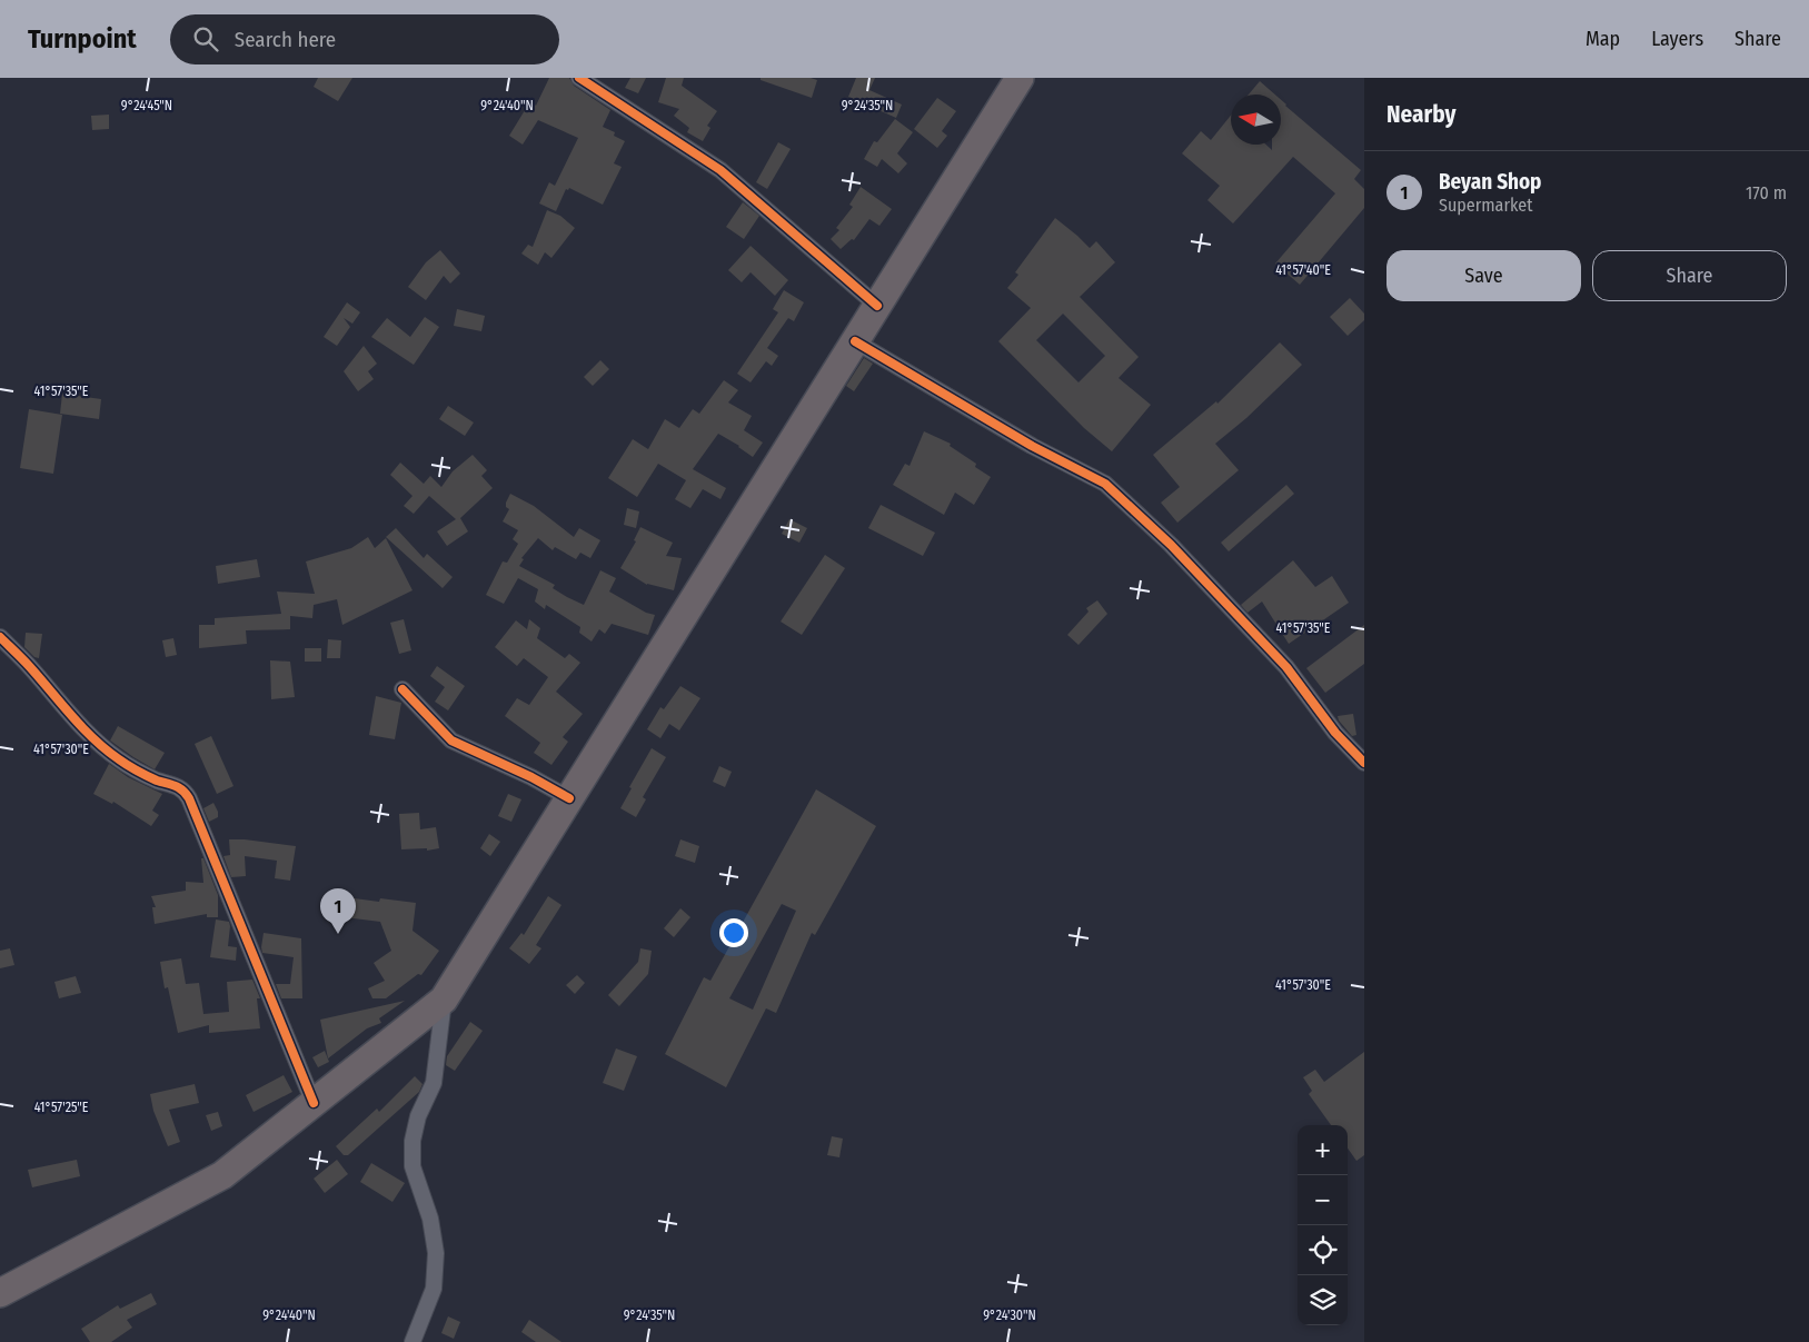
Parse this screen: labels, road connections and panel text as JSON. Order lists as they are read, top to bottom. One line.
{"north":"left","page":{"header":"Turnpoint","search":"Search here","nav":["Map","Layers","Share"],"heading":"Nearby","list":[{"mark":"1","name":"Beyan Shop","note":"Supermarket","value":"170 m"}],"buttons":["Save","Share"],"pins":"1","map_buttons":["+","−"]},"coordinates":["9°24'45\"N","9°24'40\"N","9°24'35\"N","41°57'40\"E","41°57'35\"E","41°57'30\"E","41°57'25\"E","9°24'30\"N"]}
